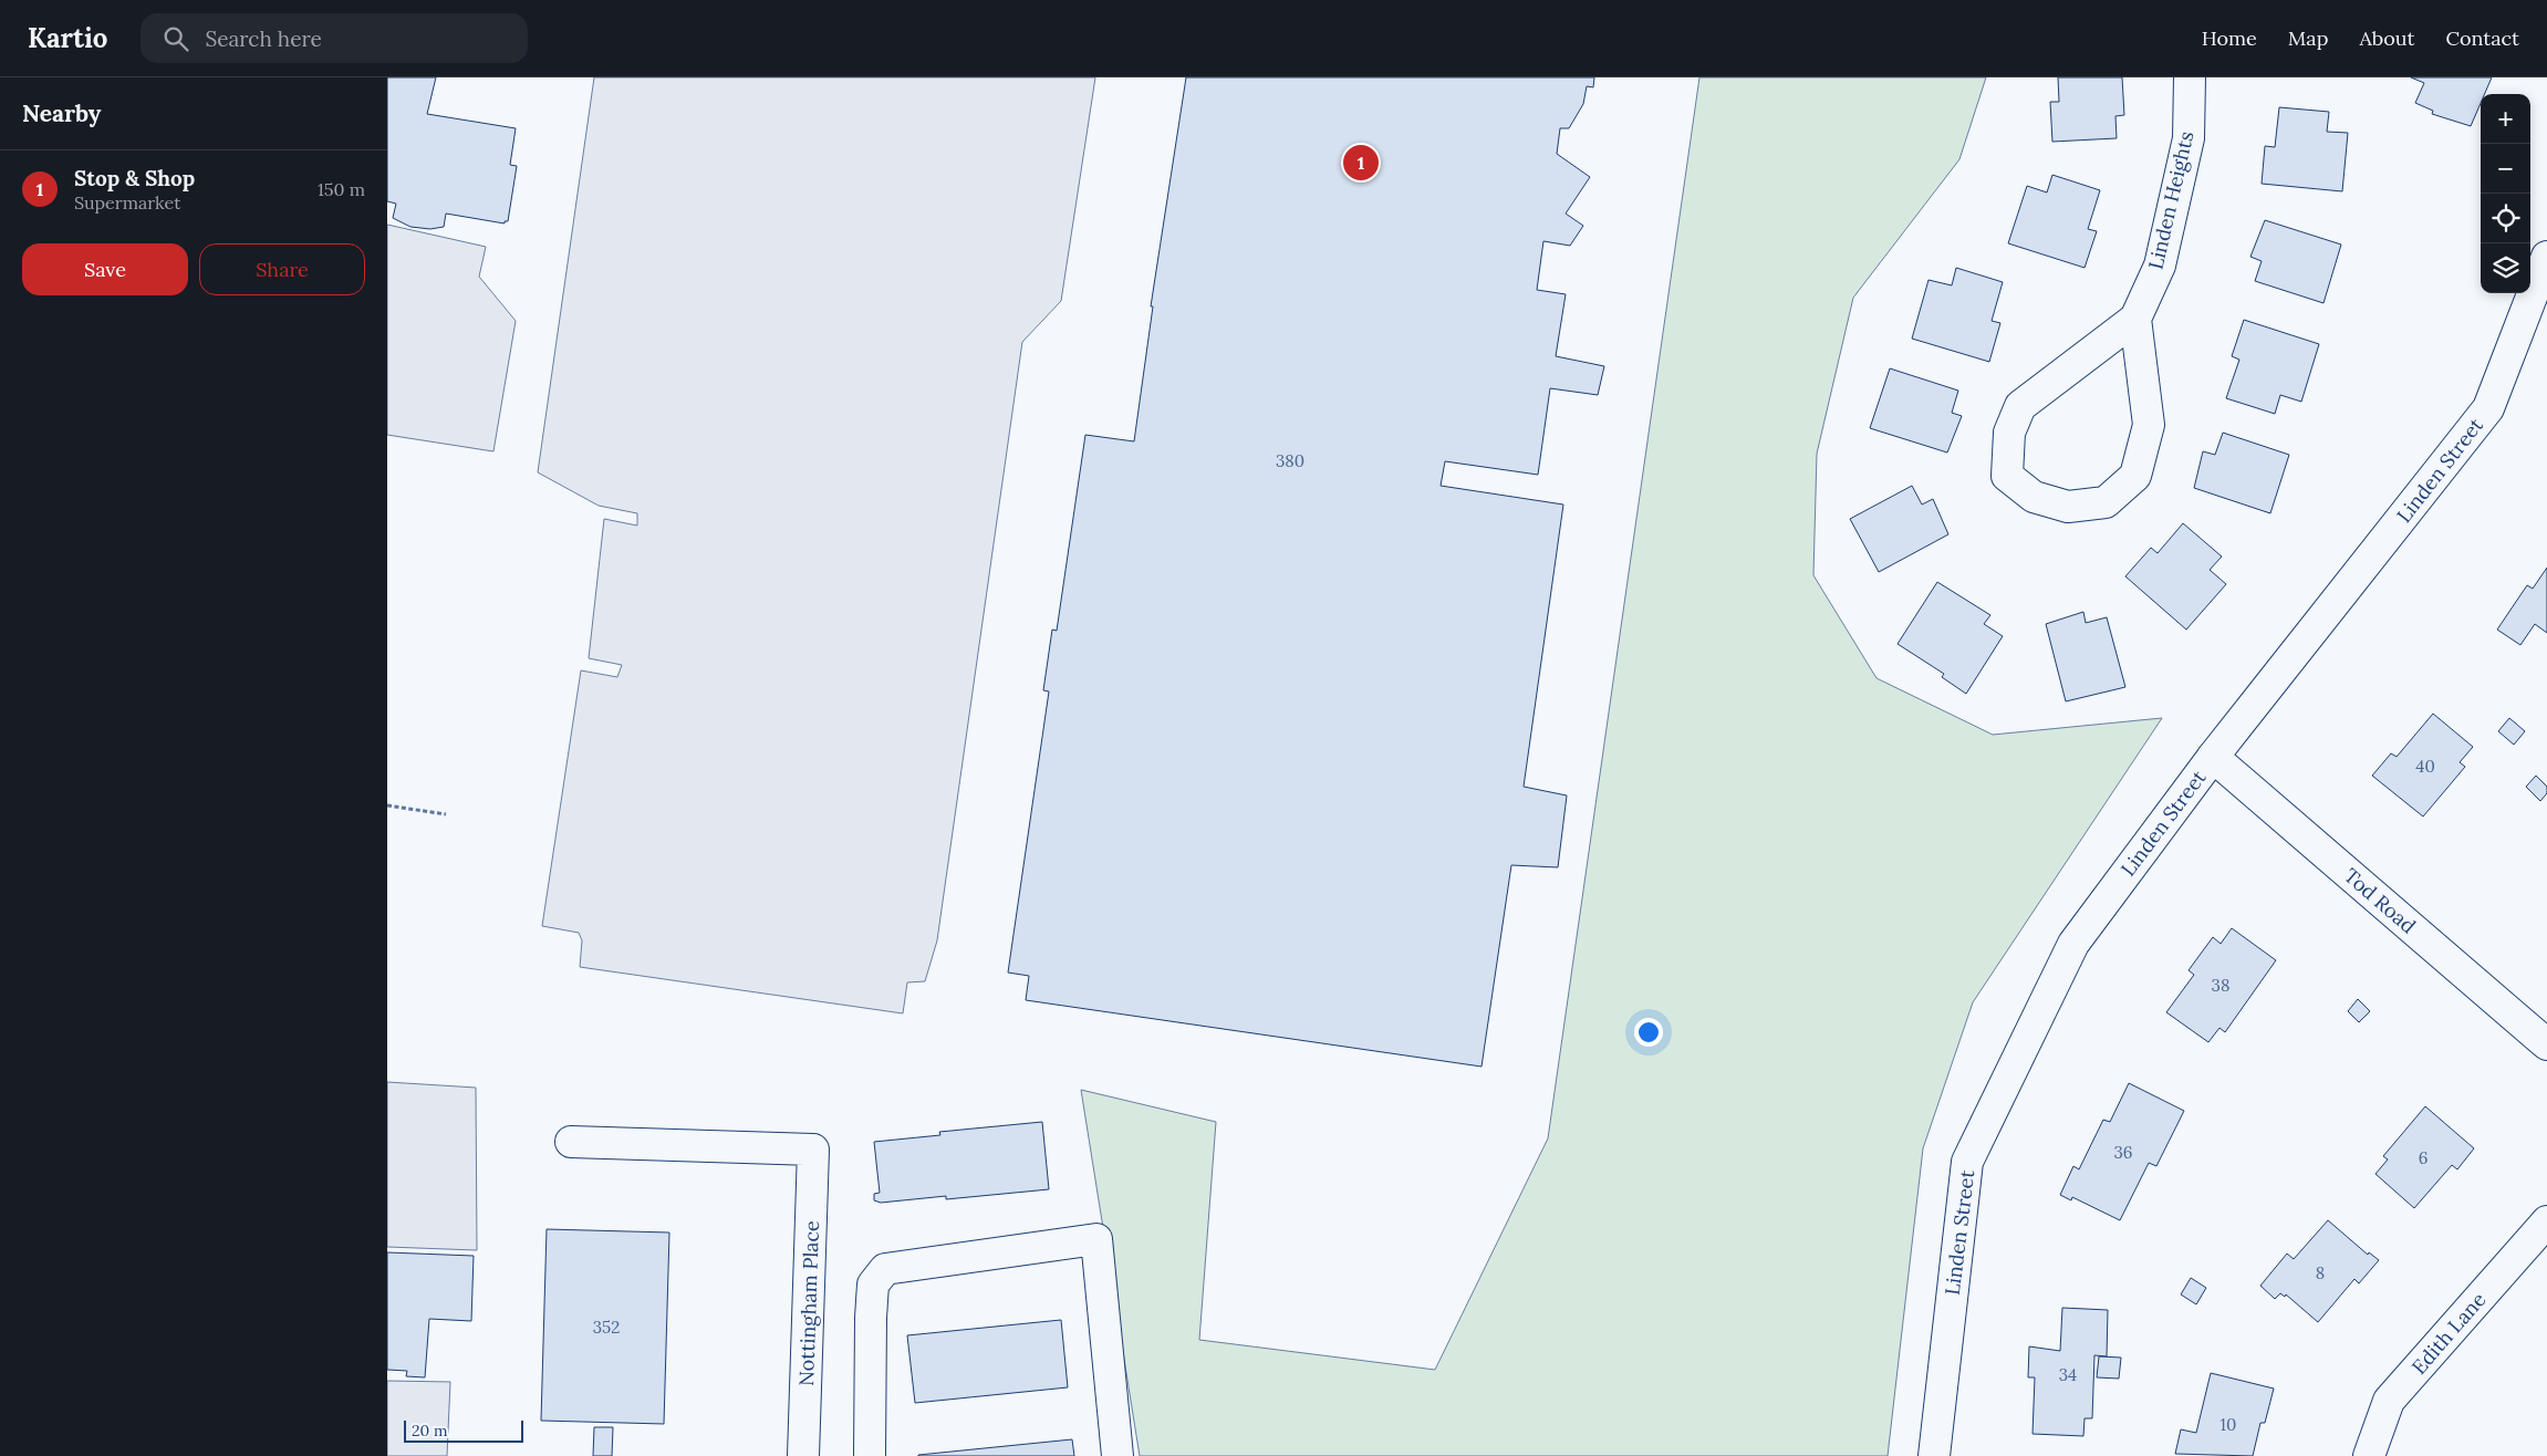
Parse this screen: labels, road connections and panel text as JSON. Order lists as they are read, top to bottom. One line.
{"streets":{"street":["Linden Heights","Linden Street","Tod Road","Nottingham Place","Edith Lane"]},"crossings":[["Linden Street","Tod Road"]],"house_numbers":["380","40","38","36","6","8","352","34","10"],"scale_bar":"20 m","page":{"header":"Kartio","search":"Search here","nav":["Home","Map","About","Contact"],"heading":"Nearby","map_buttons":["+","−"],"pins":"1","list":[{"mark":"1","name":"Stop & Shop","note":"Supermarket","value":"150 m"}],"buttons":["Save","Share"],"scale":"20 m"}}
